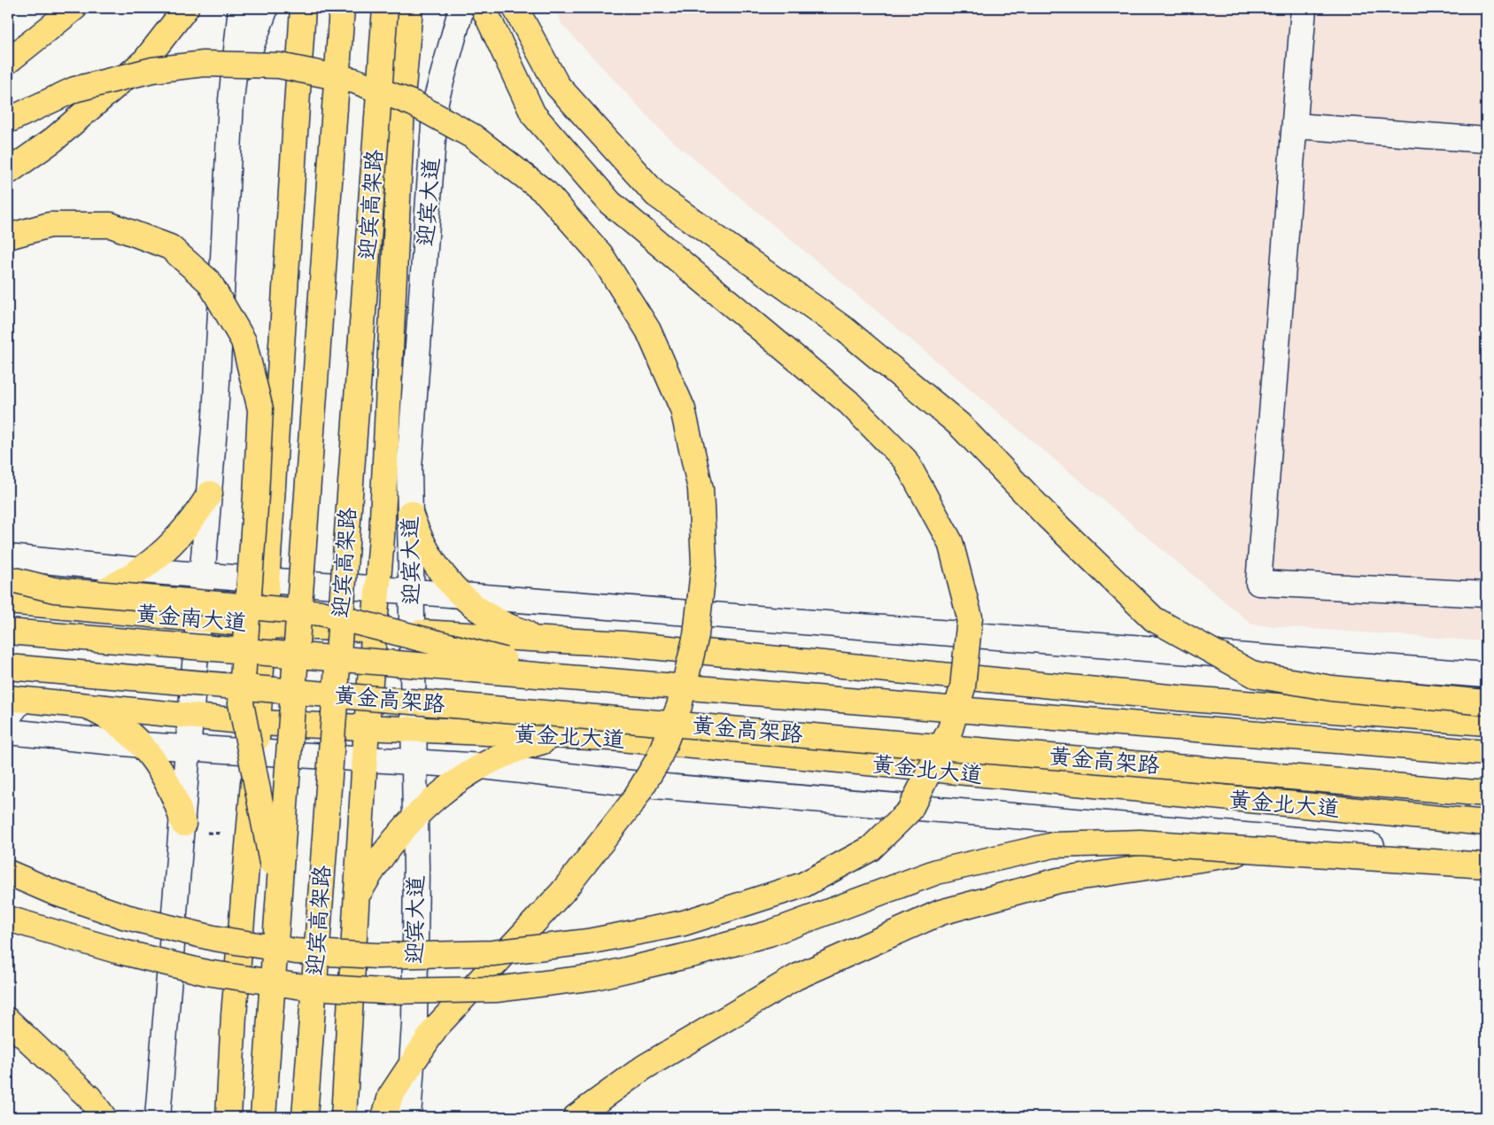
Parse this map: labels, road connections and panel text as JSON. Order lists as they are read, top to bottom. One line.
{"streets":{"main road":["迎宾大道","迎宾高架路","黄金南大道","黄金高架路","黄金北大道"]},"crossings":[["迎宾大道","黄金南大道"],["迎宾大道","黄金北大道"]]}
